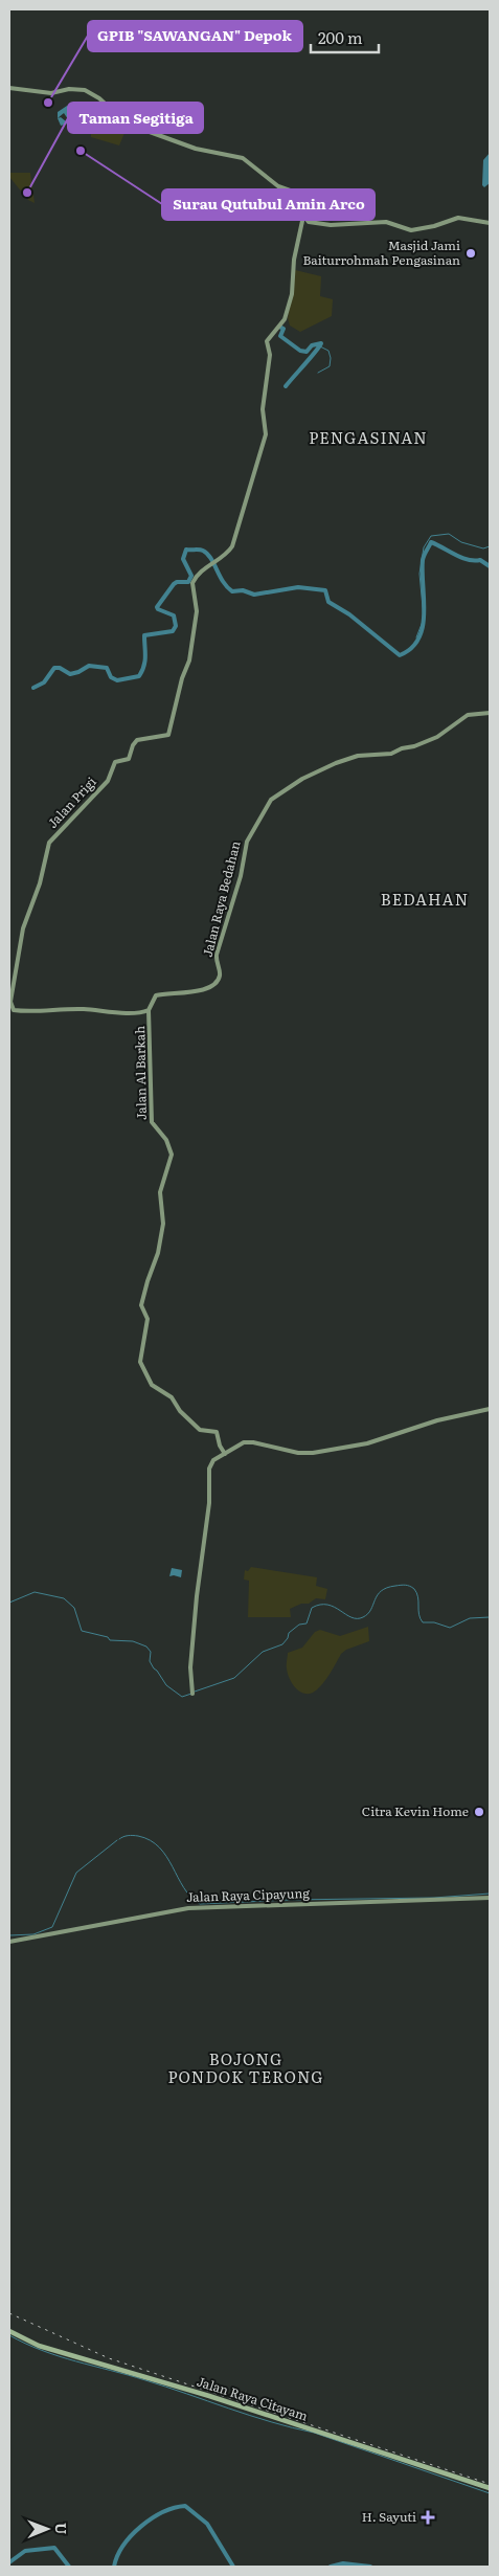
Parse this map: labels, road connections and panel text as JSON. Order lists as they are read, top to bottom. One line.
{"streets":{"main road":["Jalan Raya Citayam"],"street":["Jalan Prigi","Jalan Raya Bedahan","Jalan Al Barkah","Jalan Raya Cipayung"]},"crossings":[["Jalan Prigi","Jalan Raya Bedahan"],["Jalan Prigi","Jalan Al Barkah"],["Jalan Raya Bedahan","Jalan Al Barkah"]],"districts":["PENGASINAN","BEDAHAN","BOJONG PONDOK TERONG"],"places":{"other":["GPIB \"SAWANGAN\" Depok","Surau Qutubul Amin Arco","Taman Segitiga","Masjid Jami Baiturrohmah Pengasinan","Citra Kevin Home"],"health":["H. Sayuti"]},"scale_bar":"200 m","north":"right"}
